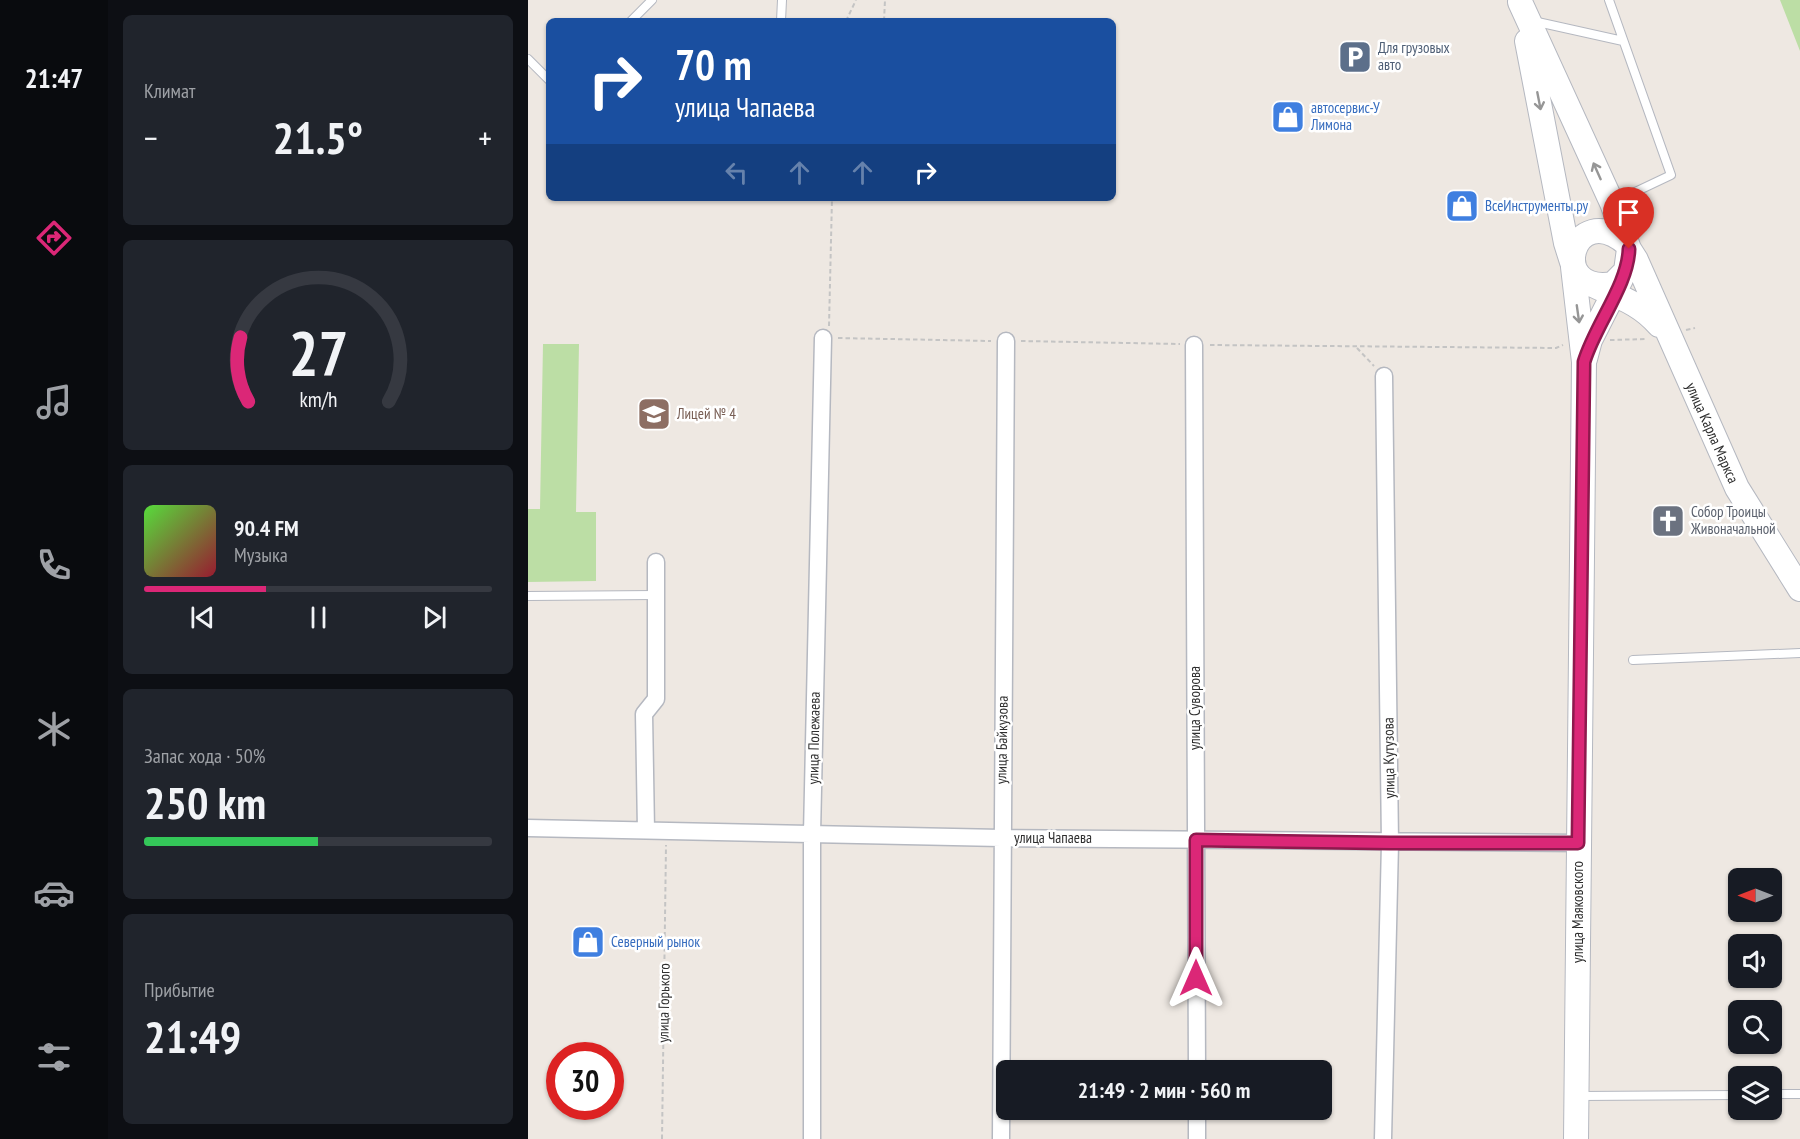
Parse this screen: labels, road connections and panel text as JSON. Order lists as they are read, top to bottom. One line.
{"streets":{"main road":["улица Карла Маркса","улица Маяковского"],"street":["улица Суворова","улица Полежаева","улица Байкузова","улица Кутузова","улица Чапаева"],"path":["улица Горького"]},"crossings":[["улица Карла Маркса","улица Маяковского"],["улица Суворова","улица Чапаева"],["улица Полежаева","улица Чапаева"],["улица Байкузова","улица Чапаева"],["улица Кутузова","улица Чапаева"],["улица Чапаева","улица Маяковского"],["улица Чапаева","улица Горького"]],"places":{"parking":["Для грузовых авто"],"shop":["автосервис-У Лимона","ВсеИнструменты.ру","Северный рынок"],"school or university":["Лицей № 4"],"church":["Собор Троицы Живоначальной"]},"north":"left","page":{"tabs":"21:47","tile":["Климат",["Запас хода · 50%","250 km"],["Прибытие","21:49"]],"turn":["70 m","улица Чапаева"],"heat":["−","21.5°","+"],"song":["90.4 FM","Музыка"],"limit":"30","trip":"21:49 · 2 мин · 560 m","gauge":["27","km/h"]}}
